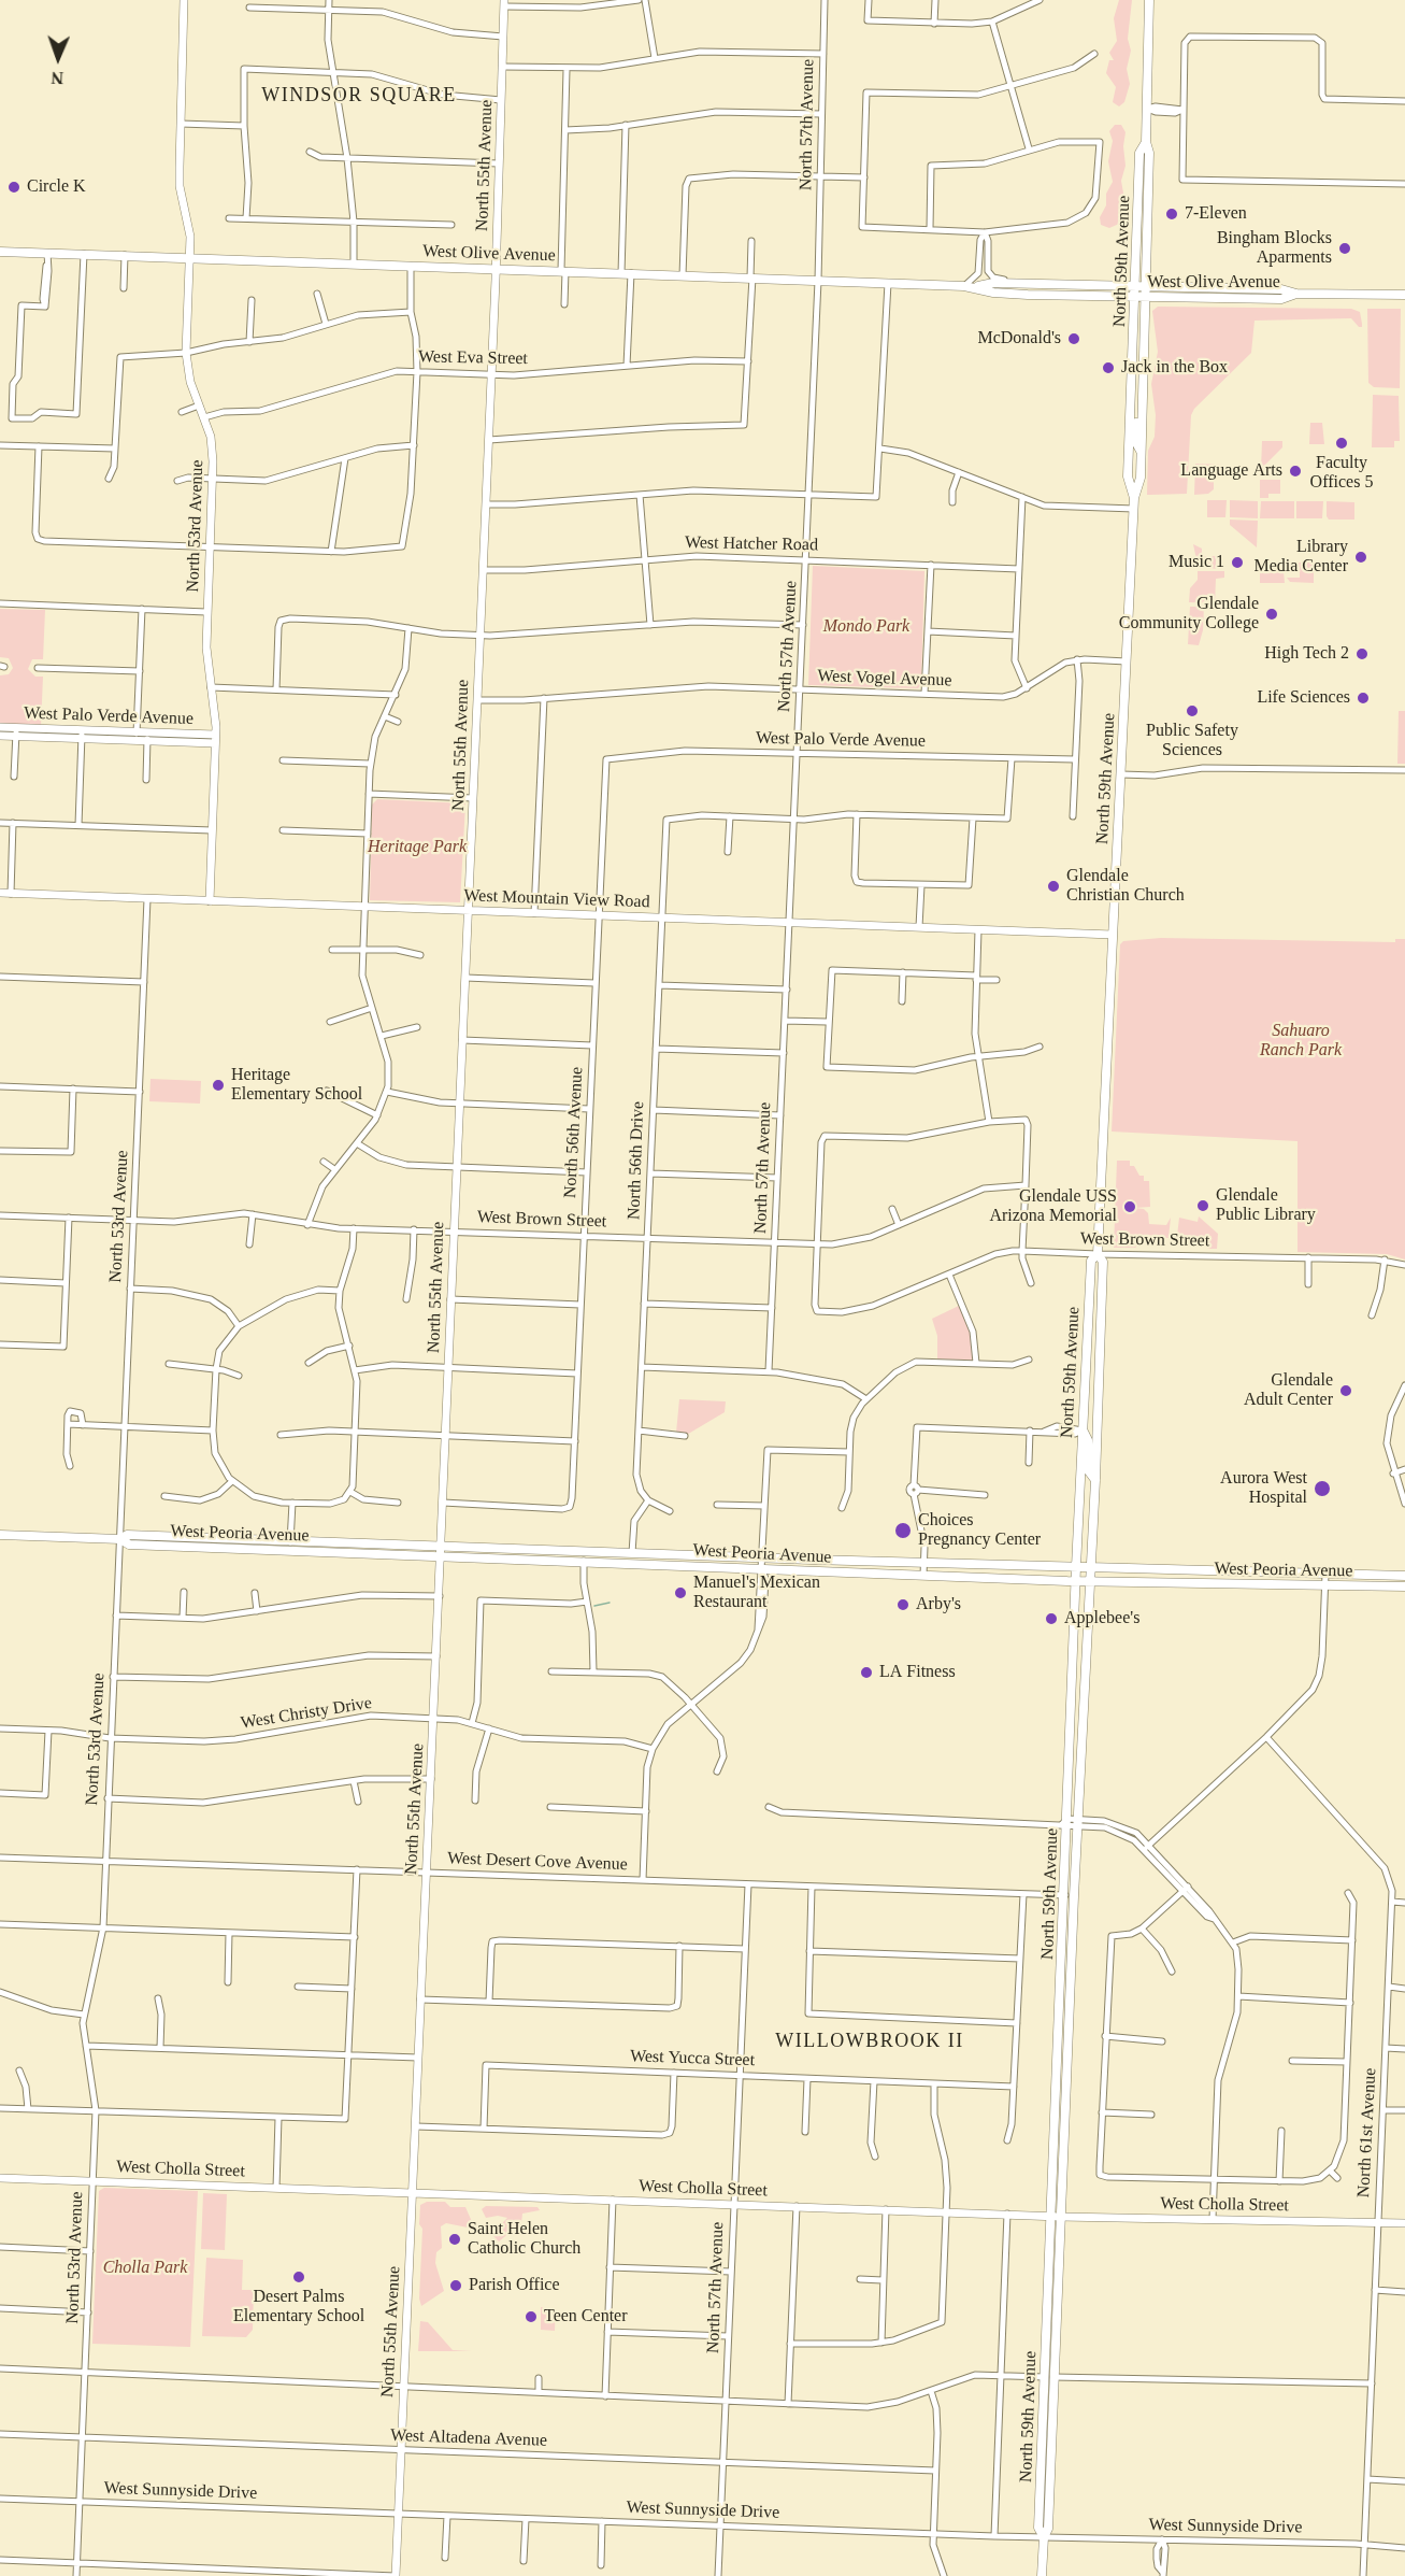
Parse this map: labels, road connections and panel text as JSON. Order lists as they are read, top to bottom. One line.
{"streets":{"main road":["West Olive Avenue","North 59th Avenue","West Peoria Avenue"],"street":["North 57th Avenue","North 55th Avenue","West Eva Street","North 53rd Avenue","West Hatcher Road","West Vogel Avenue","West Palo Verde Avenue","West Mountain View Road","North 56th Avenue","North 56th Drive","West Brown Street","West Christy Drive","West Desert Cove Avenue","West Yucca Street","North 61st Avenue","West Cholla Street","West Altadena Avenue","West Sunnyside Drive"]},"crossings":[["North 57th Avenue","West Olive Avenue"],["North 57th Avenue","West Hatcher Road"],["North 57th Avenue","West Vogel Avenue"],["North 57th Avenue","West Palo Verde Avenue"],["North 57th Avenue","West Mountain View Road"],["North 57th Avenue","West Brown Street"],["North 57th Avenue","West Desert Cove Avenue"],["North 57th Avenue","West Yucca Street"],["North 57th Avenue","West Cholla Street"],["North 57th Avenue","West Altadena Avenue"],["North 57th Avenue","West Sunnyside Drive"],["North 55th Avenue","West Olive Avenue"],["North 55th Avenue","West Eva Street"],["North 55th Avenue","West Hatcher Road"],["North 55th Avenue","West Vogel Avenue"],["North 55th Avenue","West Mountain View Road"],["North 55th Avenue","North 56th Avenue"],["North 55th Avenue","West Brown Street"],["North 55th Avenue","West Peoria Avenue"],["North 55th Avenue","West Christy Drive"],["North 55th Avenue","West Desert Cove Avenue"],["North 55th Avenue","West Cholla Street"],["North 55th Avenue","West Altadena Avenue"],["North 55th Avenue","West Sunnyside Drive"],["West Olive Avenue","North 59th Avenue"],["West Olive Avenue","North 53rd Avenue"],["North 59th Avenue","West Vogel Avenue"],["North 59th Avenue","West Mountain View Road"],["North 59th Avenue","West Brown Street"],["North 59th Avenue","West Peoria Avenue"],["North 59th Avenue","West Desert Cove Avenue"],["North 59th Avenue","West Cholla Street"],["North 59th Avenue","West Sunnyside Drive"],["West Eva Street","North 53rd Avenue"],["North 53rd Avenue","West Palo Verde Avenue"],["North 53rd Avenue","West Mountain View Road"],["North 53rd Avenue","West Brown Street"],["North 53rd Avenue","West Peoria Avenue"],["North 53rd Avenue","West Christy Drive"],["North 53rd Avenue","West Desert Cove Avenue"],["North 53rd Avenue","West Cholla Street"],["North 53rd Avenue","West Altadena Avenue"],["North 53rd Avenue","West Sunnyside Drive"],["West Palo Verde Avenue","North 56th Avenue"],["West Mountain View Road","North 56th Avenue"],["West Mountain View Road","North 56th Drive"],["North 56th Avenue","West Brown Street"],["North 56th Drive","West Brown Street"],["North 61st Avenue","West Cholla Street"],["North 61st Avenue","West Sunnyside Drive"]],"districts":["WINDSOR SQUARE","WILLOWBROOK II"],"parks":["Mondo Park","Heritage Park","Sahuaro Ranch Park","Cholla Park"],"places":["Circle K","7-Eleven","Bingham Blocks Aparments","McDonald's","Jack in the Box","Faculty Offices 5","Language Arts","Library Media Center","Music 1","Glendale Community College","High Tech 2","Life Sciences","Public Safety Sciences","Glendale Christian Church","Heritage Elementary School","Glendale Public Library","Glendale USS Arizona Memorial","Glendale Adult Center","Aurora West Hospital","Choices Pregnancy Center","Manuel's Mexican Restaurant","Arby's","Applebee's","LA Fitness","Saint Helen Catholic Church","Desert Palms Elementary School","Parish Office","Teen Center"],"north":"bottom"}
